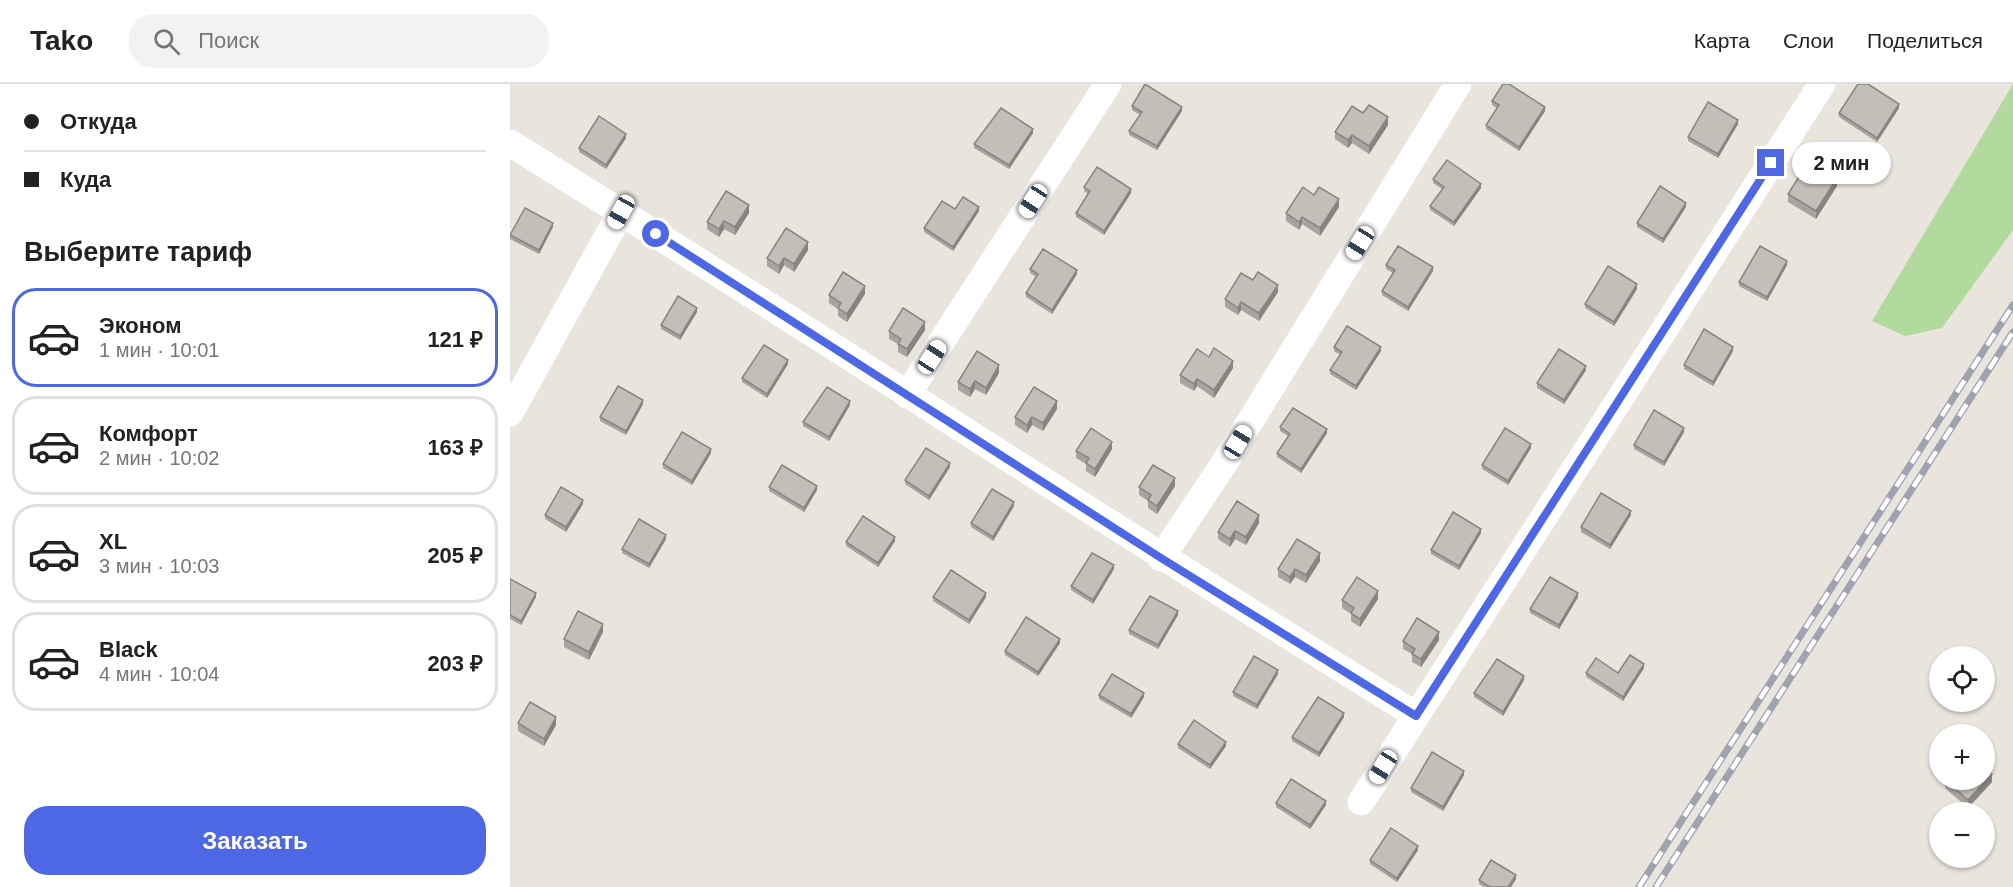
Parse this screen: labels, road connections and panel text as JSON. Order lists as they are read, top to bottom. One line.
{"page":{"header":"Tako","search":"Поиск","nav":["Карта","Слои","Поделиться"],"banner":["Откуда","Куда"],"bubble":"2 мин","heading":"Выберите тариф","list":[{"name":"Эконом","note":"1 мин · 10:01","value":"121 ₽"},{"name":"Комфорт","note":"2 мин · 10:02","value":"163 ₽"},{"name":"XL","note":"3 мин · 10:03","value":"205 ₽"},{"name":"Black","note":"4 мин · 10:04","value":"203 ₽"}],"map_buttons":["+","−"],"buttons":"Заказать"}}
